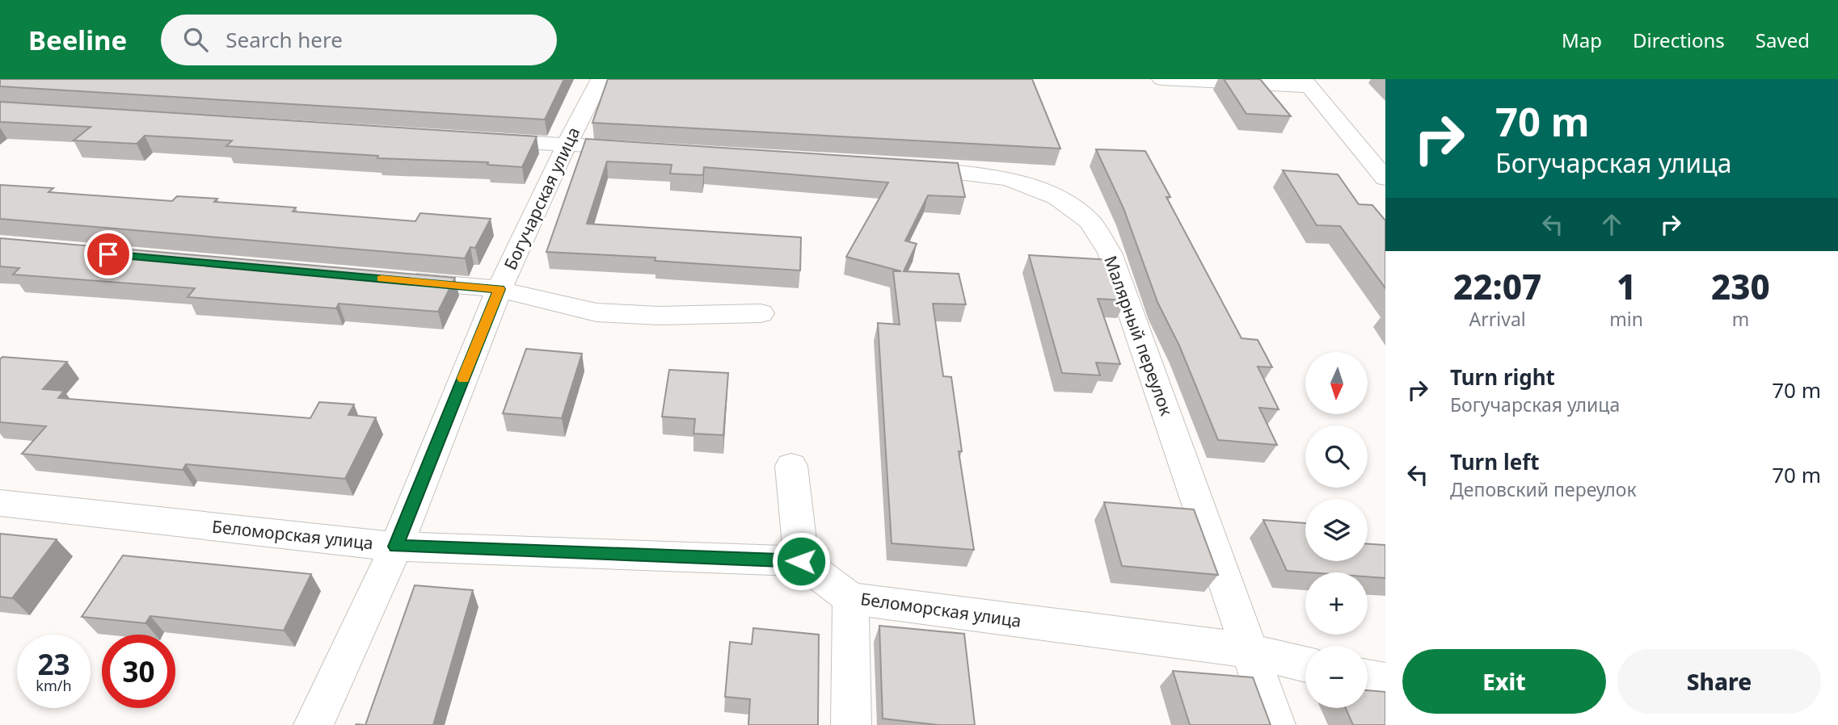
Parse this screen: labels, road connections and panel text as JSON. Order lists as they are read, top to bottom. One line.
{"streets":{"street":["Богучарская улица","Малярный переулок","Беломорская улица"]},"crossings":[["Богучарская улица","Беломорская улица"],["Малярный переулок","Беломорская улица"]],"north":"bottom","page":{"header":"Beeline","search":"Search here","nav":["Map","Directions","Saved"],"turn":["70 m","Богучарская улица"],"eta":["22:07","Arrival","1","min","230","m"],"list":[{"name":"Turn right","note":"Богучарская улица","value":"70 m"},{"name":"Turn left","note":"Деповский переулок","value":"70 m"}],"map_buttons":["+","−"],"speed":"23 km/h","limit":"30","buttons":["Exit","Share"]}}
